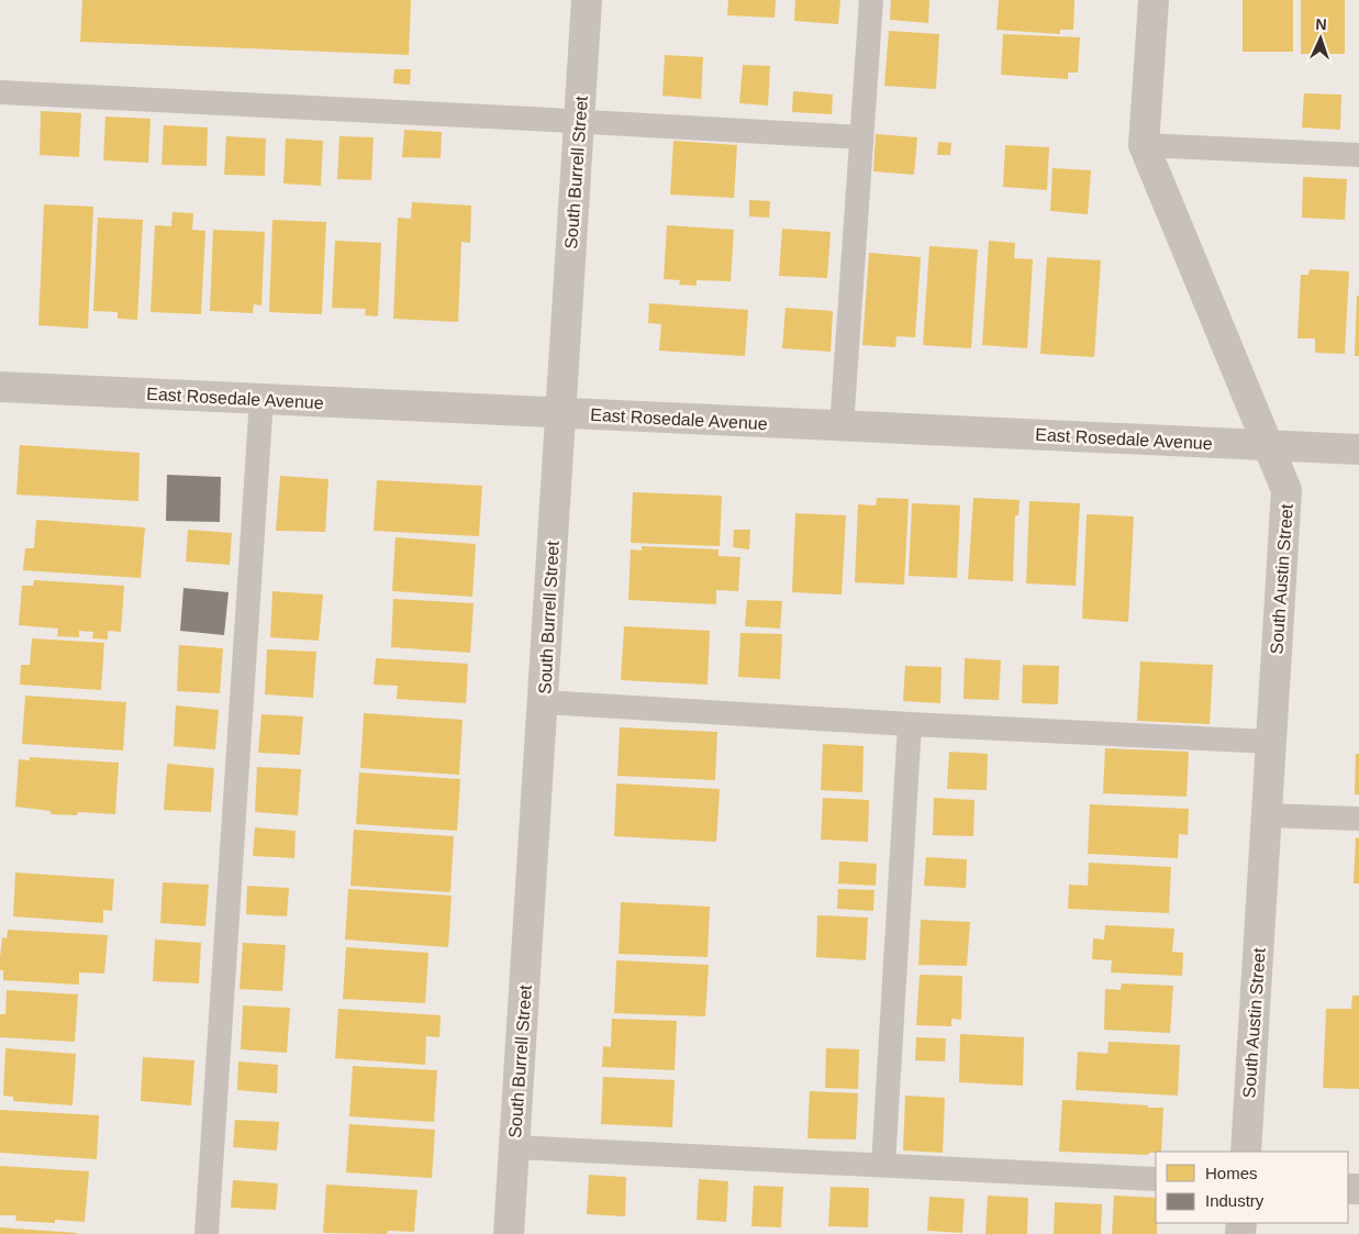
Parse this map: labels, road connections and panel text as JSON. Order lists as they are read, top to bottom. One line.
{"streets":{"street":["South Burrell Street","East Rosedale Avenue","South Austin Street"]},"crossings":[["South Burrell Street","East Rosedale Avenue"],["East Rosedale Avenue","South Austin Street"]],"legend":["Homes","Industry"],"north":"top"}
